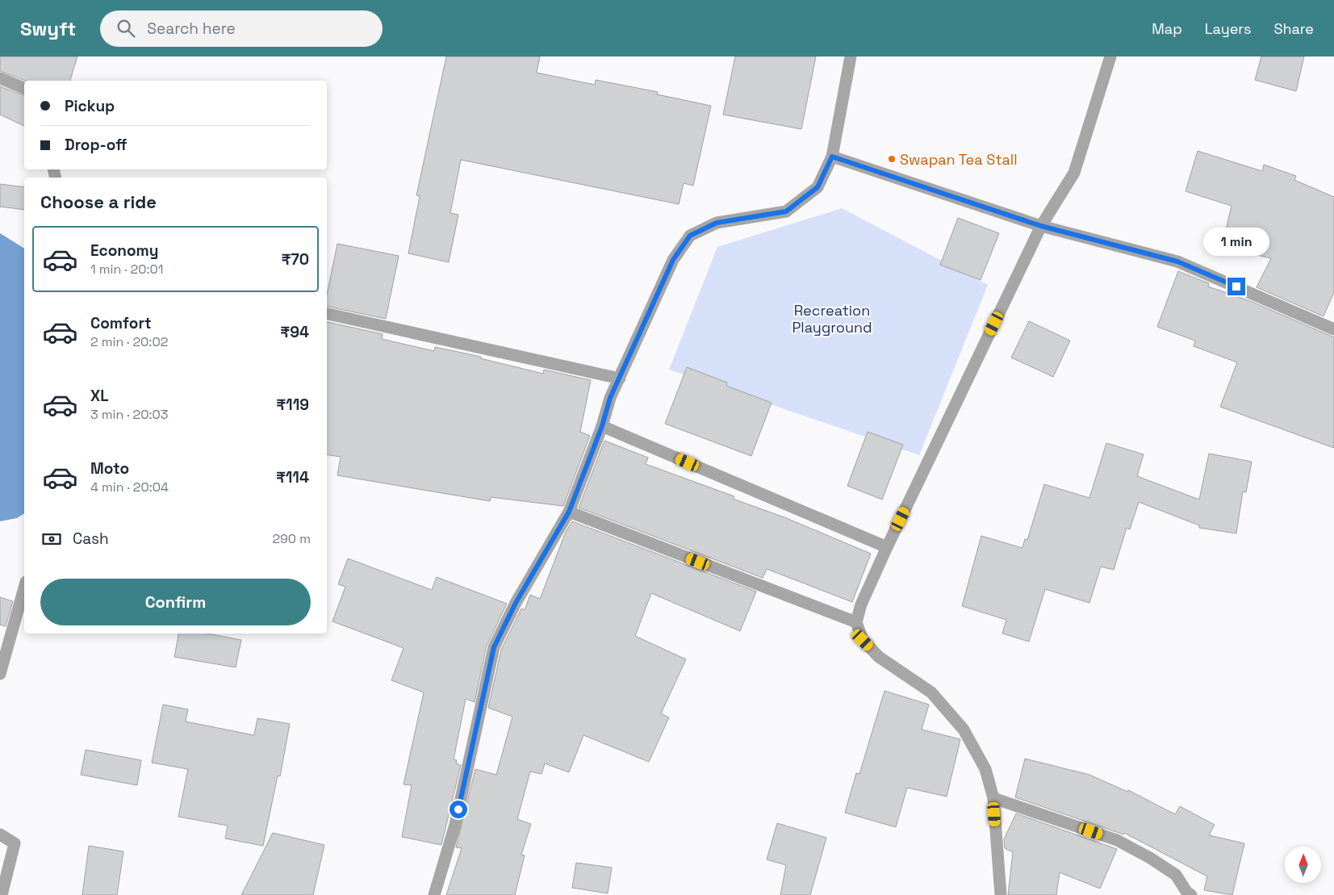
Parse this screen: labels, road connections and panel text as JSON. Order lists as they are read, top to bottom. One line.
{"parks":["Recreation Playground"],"places":["Swapan Tea Stall"],"north":"top","page":{"header":"Swyft","search":"Search here","nav":["Map","Layers","Share"],"banner":["Pickup","Drop-off"],"heading":"Choose a ride","list":[{"name":"Economy","note":"1 min · 20:01","value":"₹70"},{"name":"Comfort","note":"2 min · 20:02","value":"₹94"},{"name":"XL","note":"3 min · 20:03","value":"₹119"},{"name":"Moto","note":"4 min · 20:04","value":"₹114"}],"bubble":"1 min","pay":["Cash","290 m"],"buttons":"Confirm"}}
